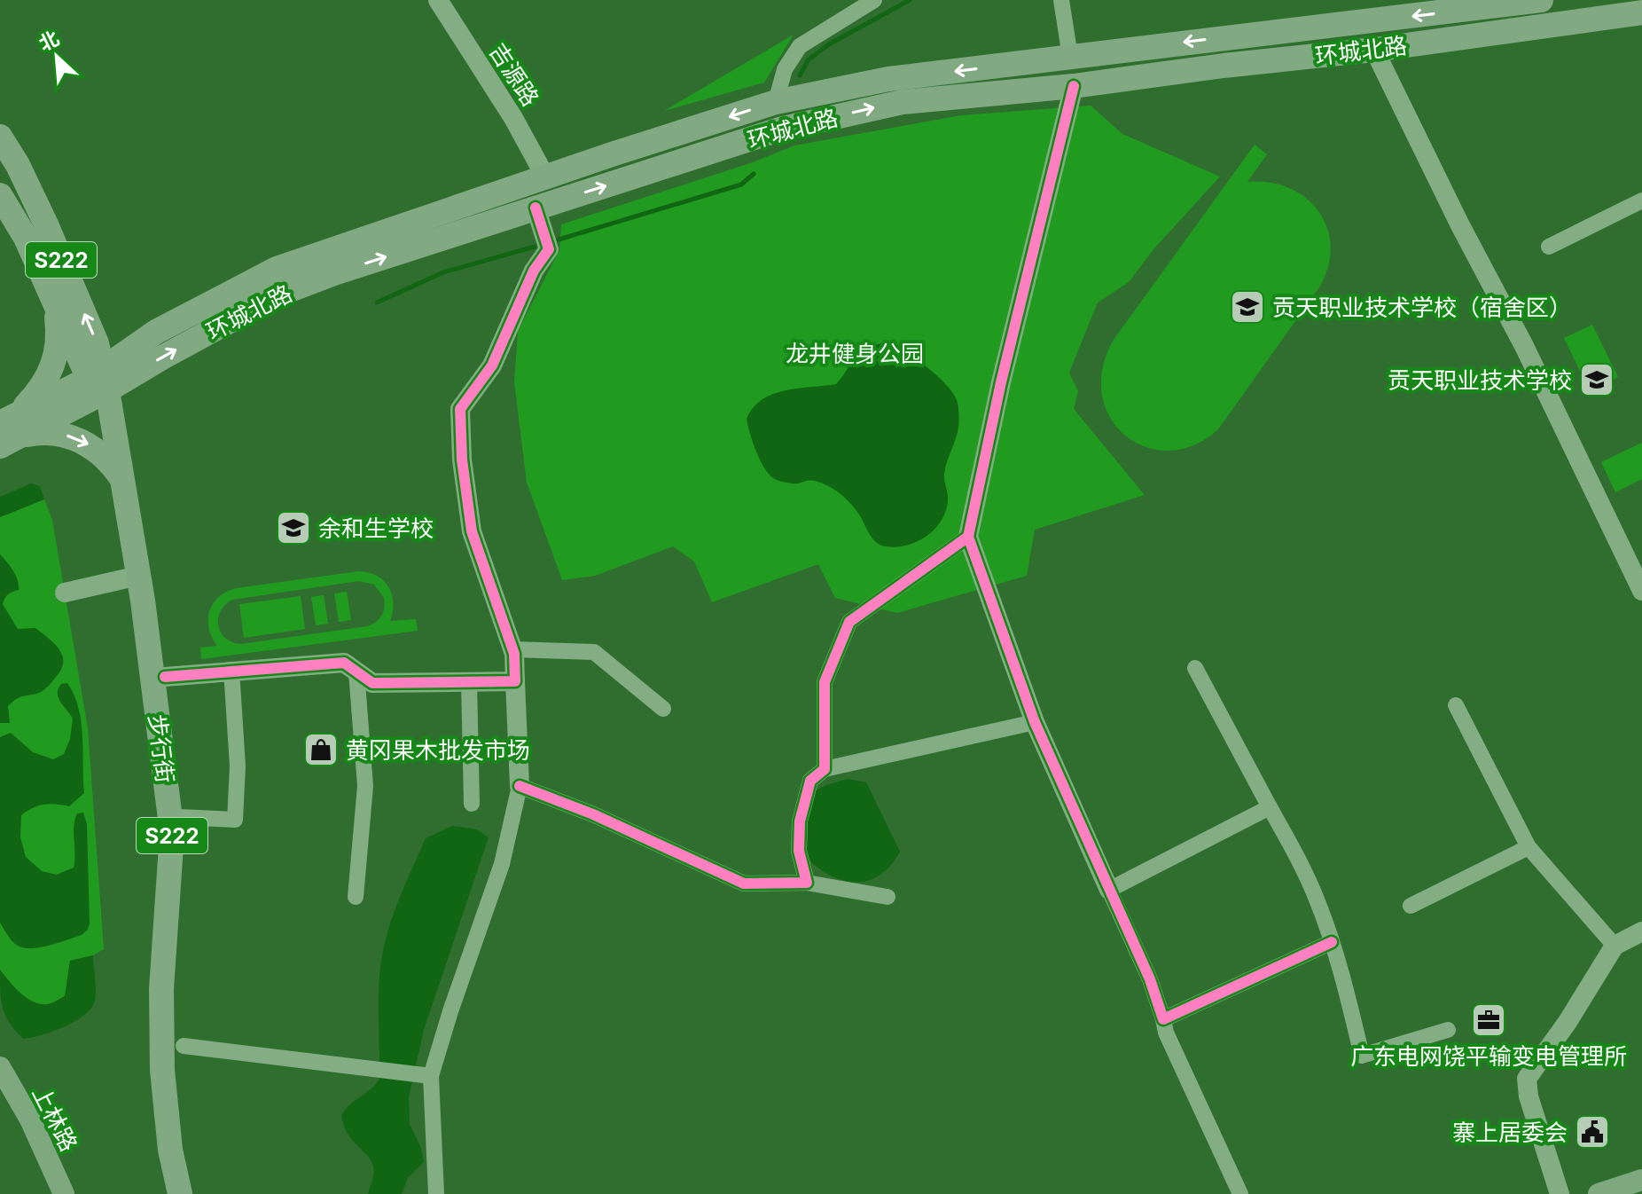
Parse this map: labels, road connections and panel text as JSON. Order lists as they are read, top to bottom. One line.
{"streets":{"main road":["环城北路","S222","步行街","上林路"],"street":["吉源路"]},"crossings":[["环城北路","吉源路"],["环城北路","S222"],["环城北路","步行街"],["S222","步行街"]],"parks":["龙井健身公园"],"places":{"school or university":["贡天职业技术学校（宿舍区）","贡天职业技术学校","余和生学校"],"shop":["黄冈果木批发市场"],"office":["广东电网饶平输变电管理所"],"public building":["寨上居委会"]},"north":"top left"}
